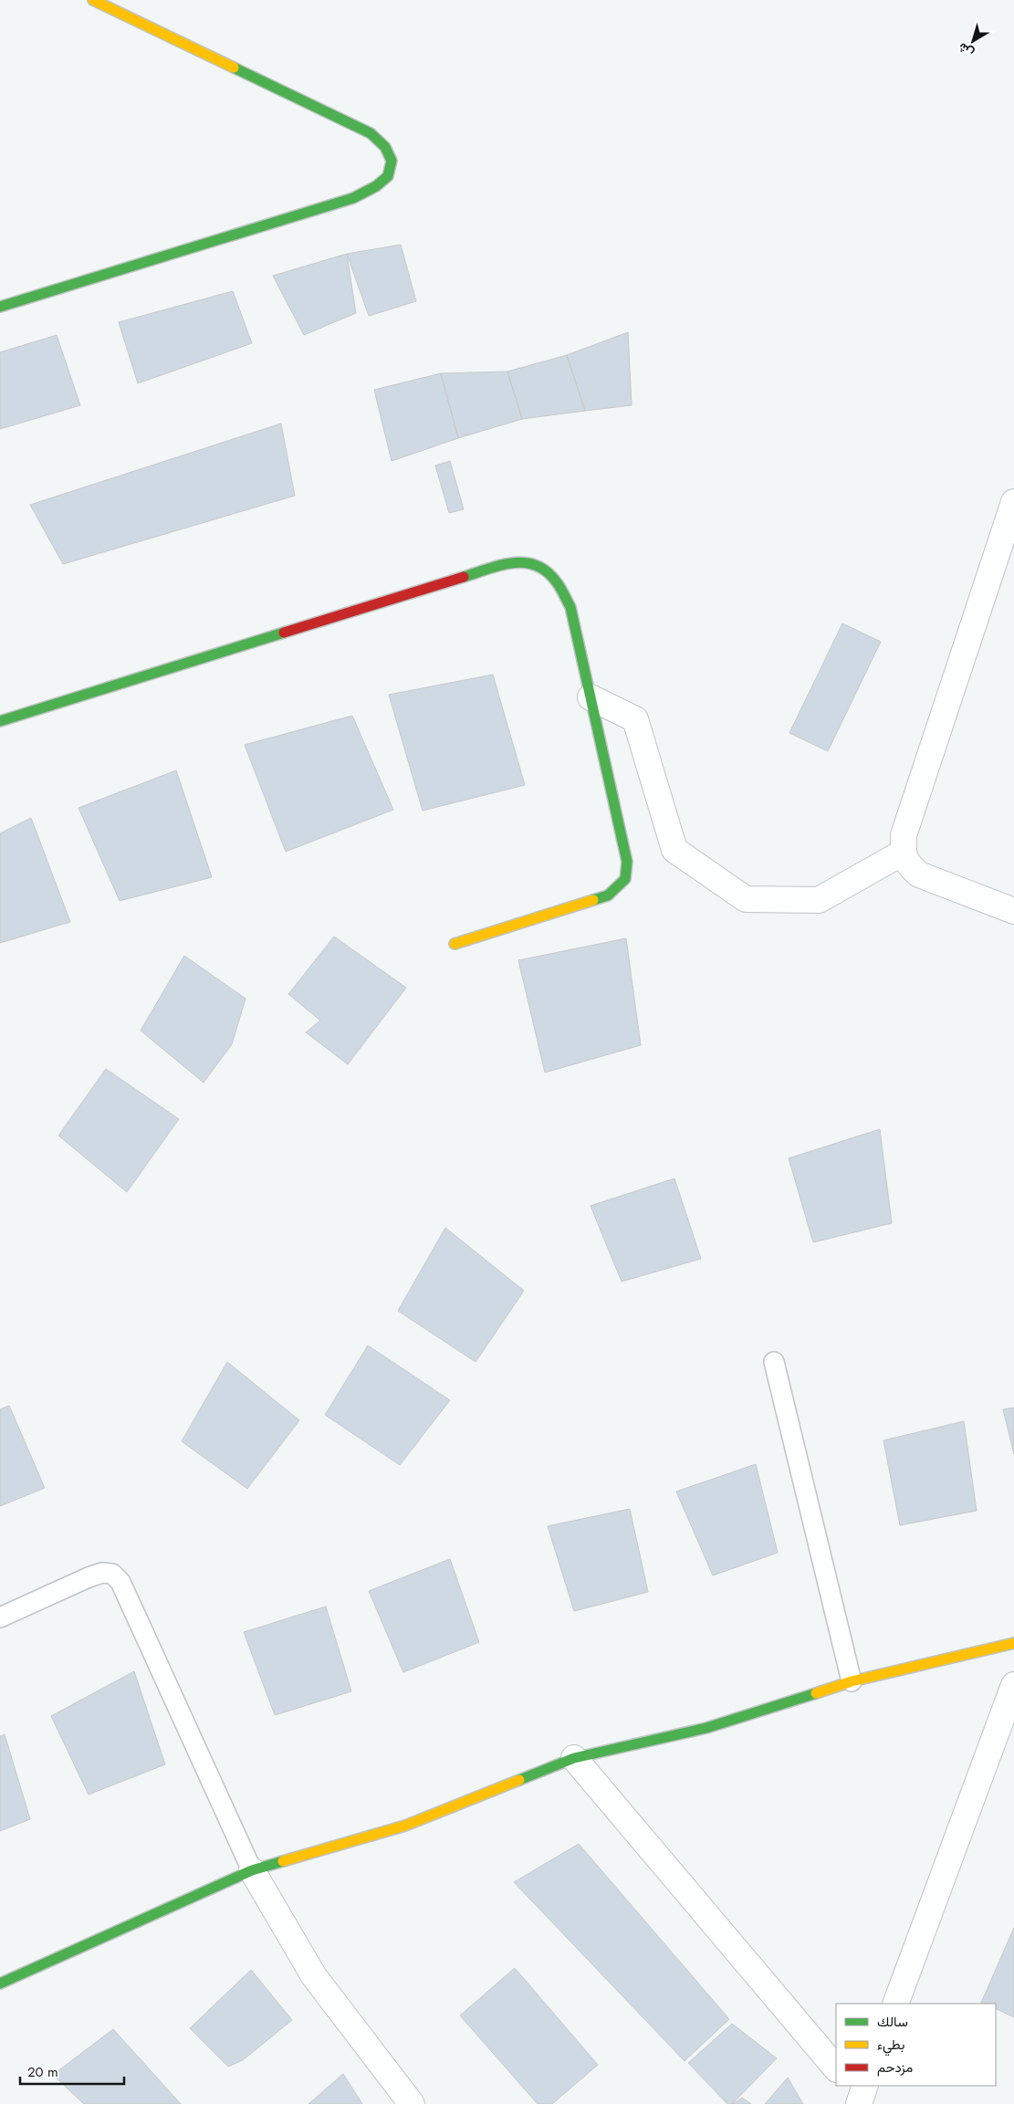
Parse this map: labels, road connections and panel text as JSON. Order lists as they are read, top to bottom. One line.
{"legend":["سالك","بطيء","مزدحم"],"scale_bar":"20 m","north":"bottom left"}
